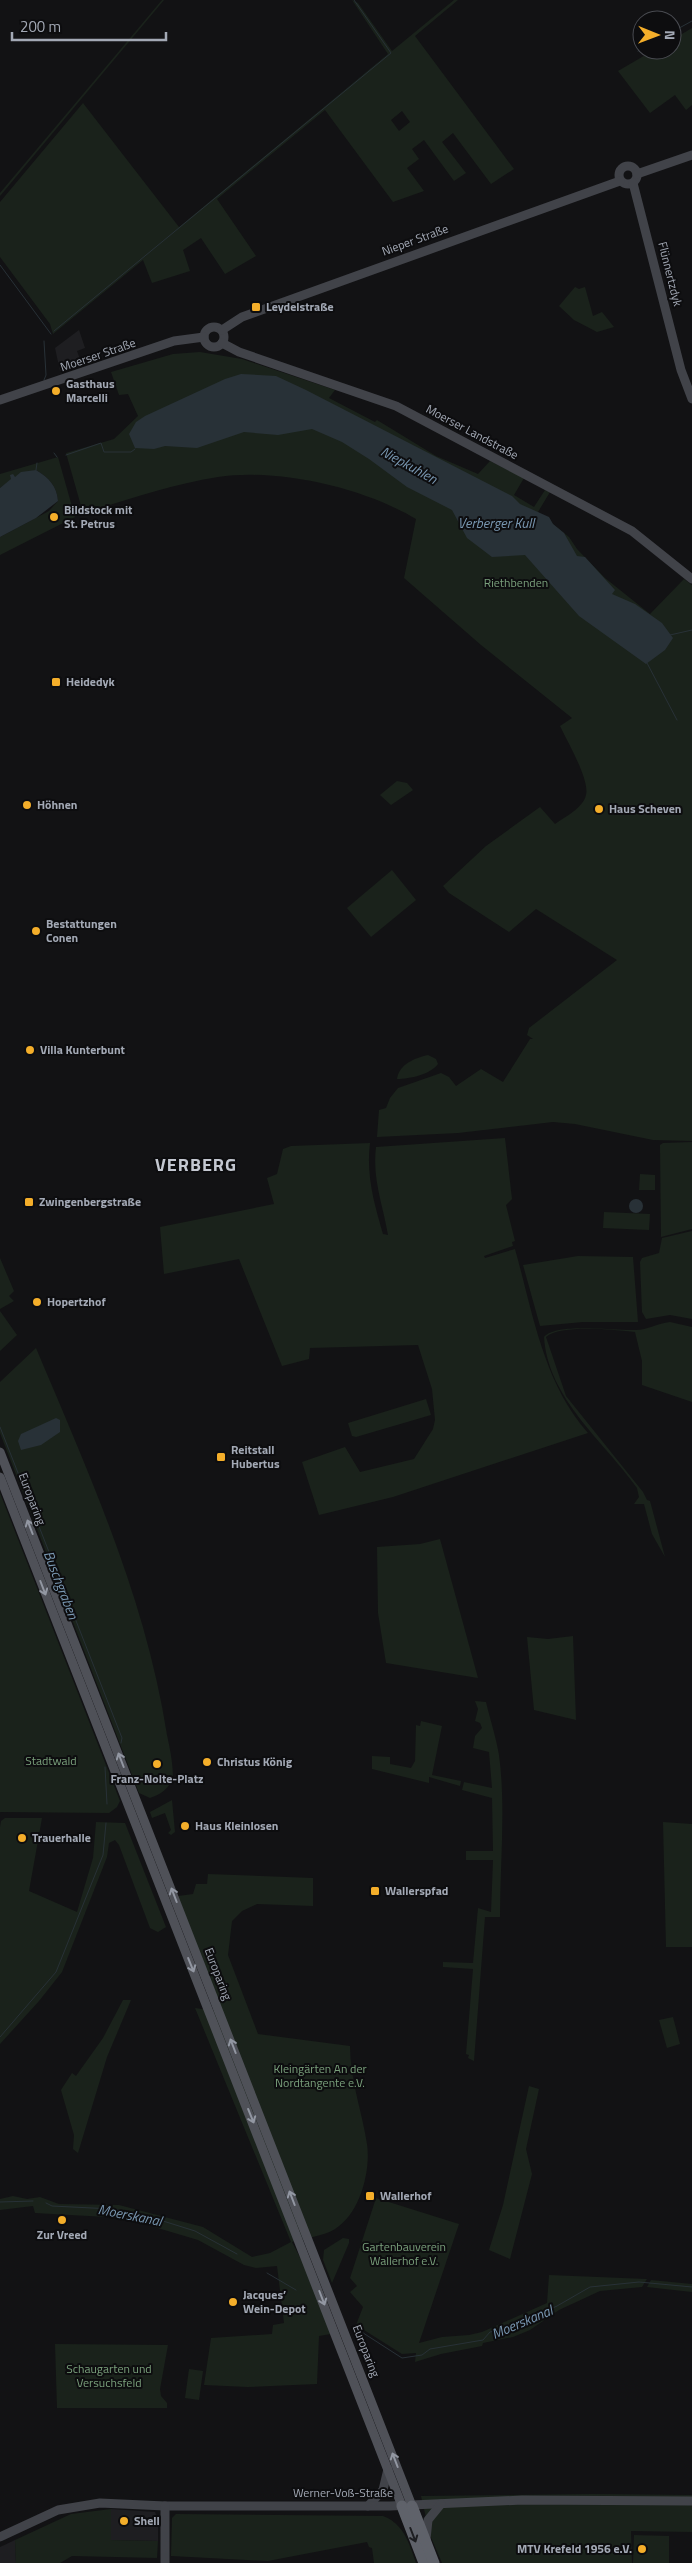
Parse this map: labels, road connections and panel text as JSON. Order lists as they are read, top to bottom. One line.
{"streets":{"main road":["Nieper Straße","Flünnertzdyk","Moerser Straße","Moerser Landstraße","Europaring","Werner-Voß-Straße"]},"crossings":[["Nieper Straße","Flünnertzdyk"],["Nieper Straße","Moerser Straße"],["Nieper Straße","Moerser Landstraße"],["Moerser Straße","Moerser Landstraße"],["Europaring","Werner-Voß-Straße"]],"districts":["VERBERG"],"water":["Niepkuhlen","Verberger Kull","Buschgraben","Moerskanal"],"parks":["Riethbenden","Stadtwald","Kleingärten An der Nordtangente e.V.","Gartenbauverein Wallerhof e.V.","Schaugarten und Versuchsfeld"],"places":{"transit":["Leydelstraße","Heidedyk","Zwingenbergstraße","Reitstall Hubertus","Wallerspfad","Wallerhof"],"other":["Gasthaus Marcelli","Bildstock mit St. Petrus","Höhnen","Haus Scheven","Bestattungen Conen","Villa Kunterbunt","Hopertzhof","Christus König","Franz-Nolte-Platz","Haus Kleinlosen","Trauerhalle","Zur Vreed","Jacques’ Wein-Depot","Shell","MTV Krefeld 1956 e.V."]},"scale_bar":"200 m","north":"right"}
